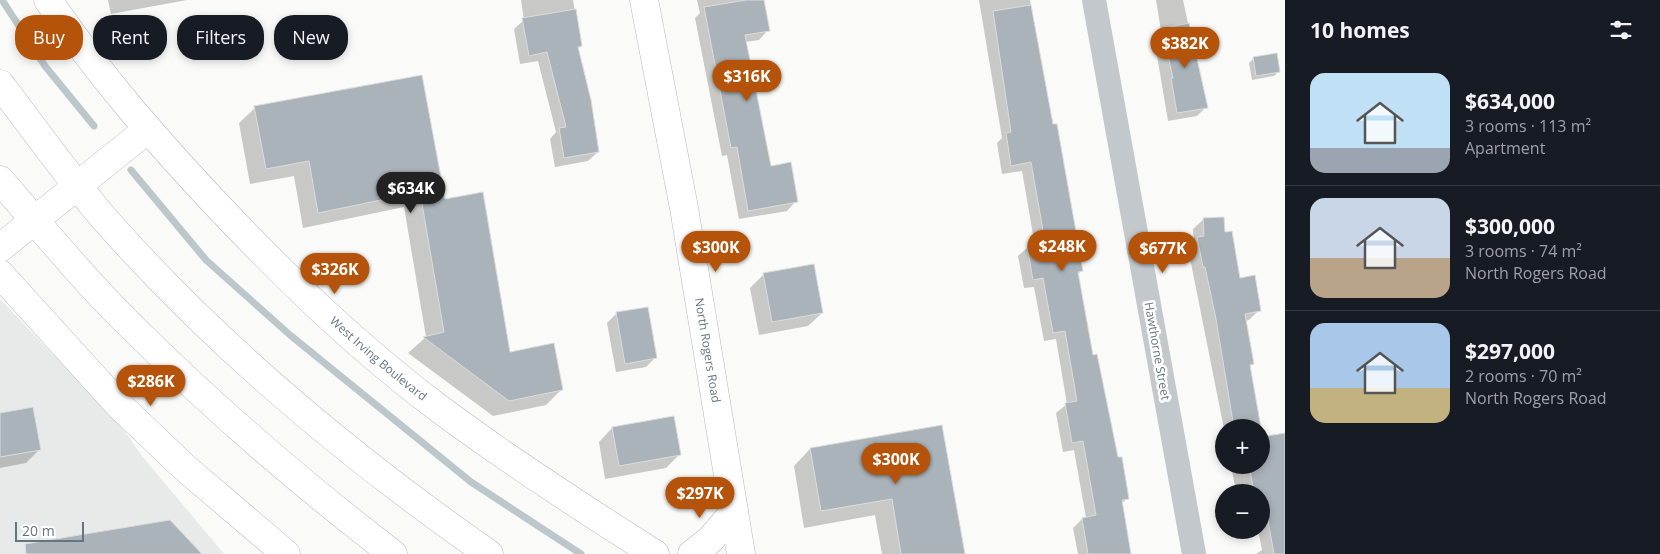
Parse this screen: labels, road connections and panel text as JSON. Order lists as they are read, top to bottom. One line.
{"streets":{"street":["North Rogers Road","Hawthorne Street","West Irving Boulevard"]},"scale_bar":"20 m","page":{"heading":"10 homes","chip":["Buy","Rent","Filters","New"],"price":["$382K","$316K","$634K","$248K","$300K","$677K","$326K","$286K","$300K","$297K"],"list":[{"name":"$634,000","note":"3 rooms · 113 m² · Apartment"},{"name":"$300,000","note":"3 rooms · 74 m² · North Rogers Road"},{"name":"$297,000","note":"2 rooms · 70 m² · North Rogers Road"}],"map_buttons":["+","−"],"scale":"20 m"}}
